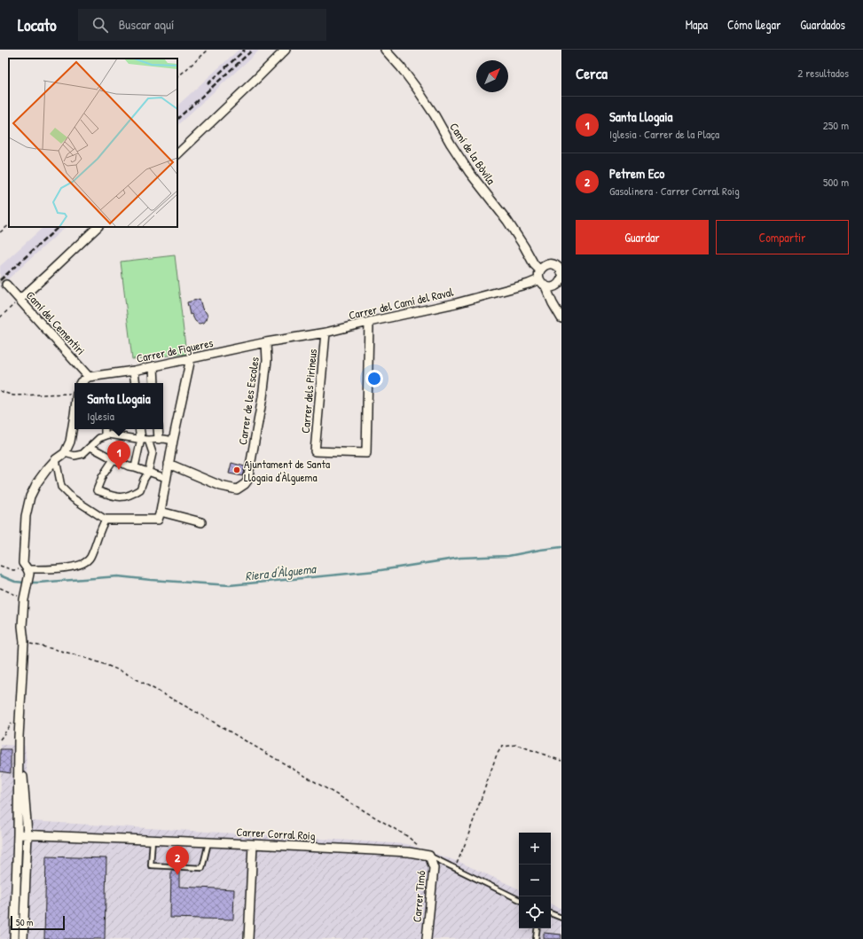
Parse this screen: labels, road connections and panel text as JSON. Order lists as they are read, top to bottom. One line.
{"streets":{"street":["Camí de la Bòvila","Carrer del Camí del Raval","Camí del Cementiri","Carrer de Figueres","Carrer dels Pirineus","Carrer de les Escoles","Carrer Corral Roig","Carrer Timó"]},"crossings":[["Camí de la Bòvila","Carrer del Camí del Raval"],["Carrer del Camí del Raval","Carrer de Figueres"],["Carrer del Camí del Raval","Carrer dels Pirineus"],["Carrer del Camí del Raval","Carrer de les Escoles"],["Camí del Cementiri","Carrer de Figueres"],["Carrer de Figueres","Carrer de les Escoles"],["Carrer Corral Roig","Carrer Timó"]],"water":["Riera d'Àlguema"],"places":["Ajuntament de Santa Llogaia d'Àlguema"],"scale_bar":"50 m","north":"top right","page":{"header":"Locato","search":"Buscar aquí","nav":["Mapa","Cómo llegar","Guardados"],"heading":["Cerca","2 resultados"],"list":[{"mark":"1","name":"Santa Llogaia","note":"Iglesia · Carrer de la Plaça","value":"250 m"},{"mark":"2","name":"Petrem Eco","note":"Gasolinera · Carrer Corral Roig","value":"500 m"}],"buttons":["Guardar","Compartir"],"popup":["Santa Llogaia","Iglesia"],"pins":["1","2"],"map_buttons":["+","−"],"scale":"50 m"}}
